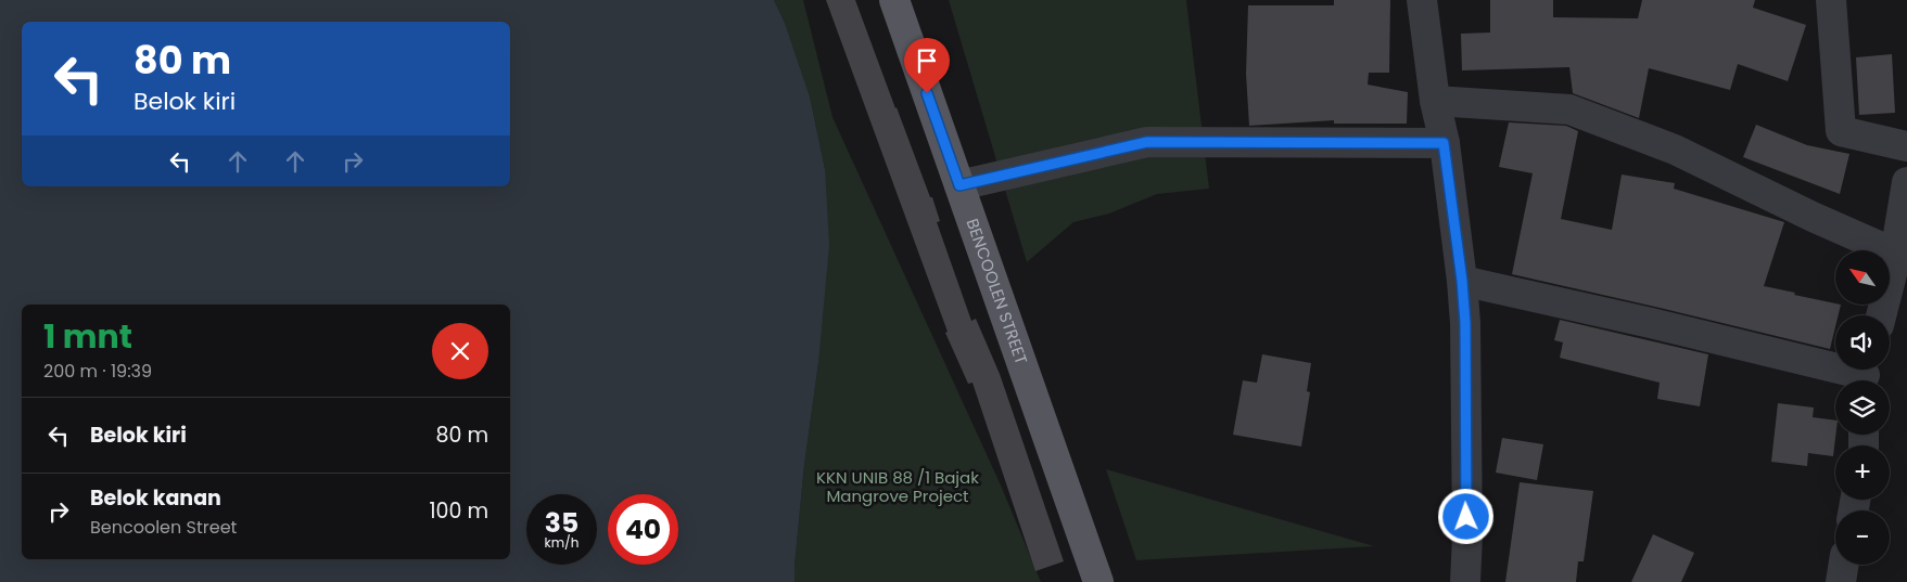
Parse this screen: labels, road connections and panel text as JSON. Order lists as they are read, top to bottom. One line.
{"streets":{"main road":["BENCOOLEN STREET"]},"parks":["KKN UNIB 88 /1 Bajak Mangrove Project"],"north":"top left","page":{"turn":["80 m","Belok kiri"],"map_buttons":["+","−"],"heading":["1 mnt","200 m · 19:39"],"list":[{"name":"Belok kiri","value":"80 m"},{"name":"Belok kanan","note":"Bencoolen Street","value":"100 m"}],"speed":"35 km/h","limit":"40"}}
